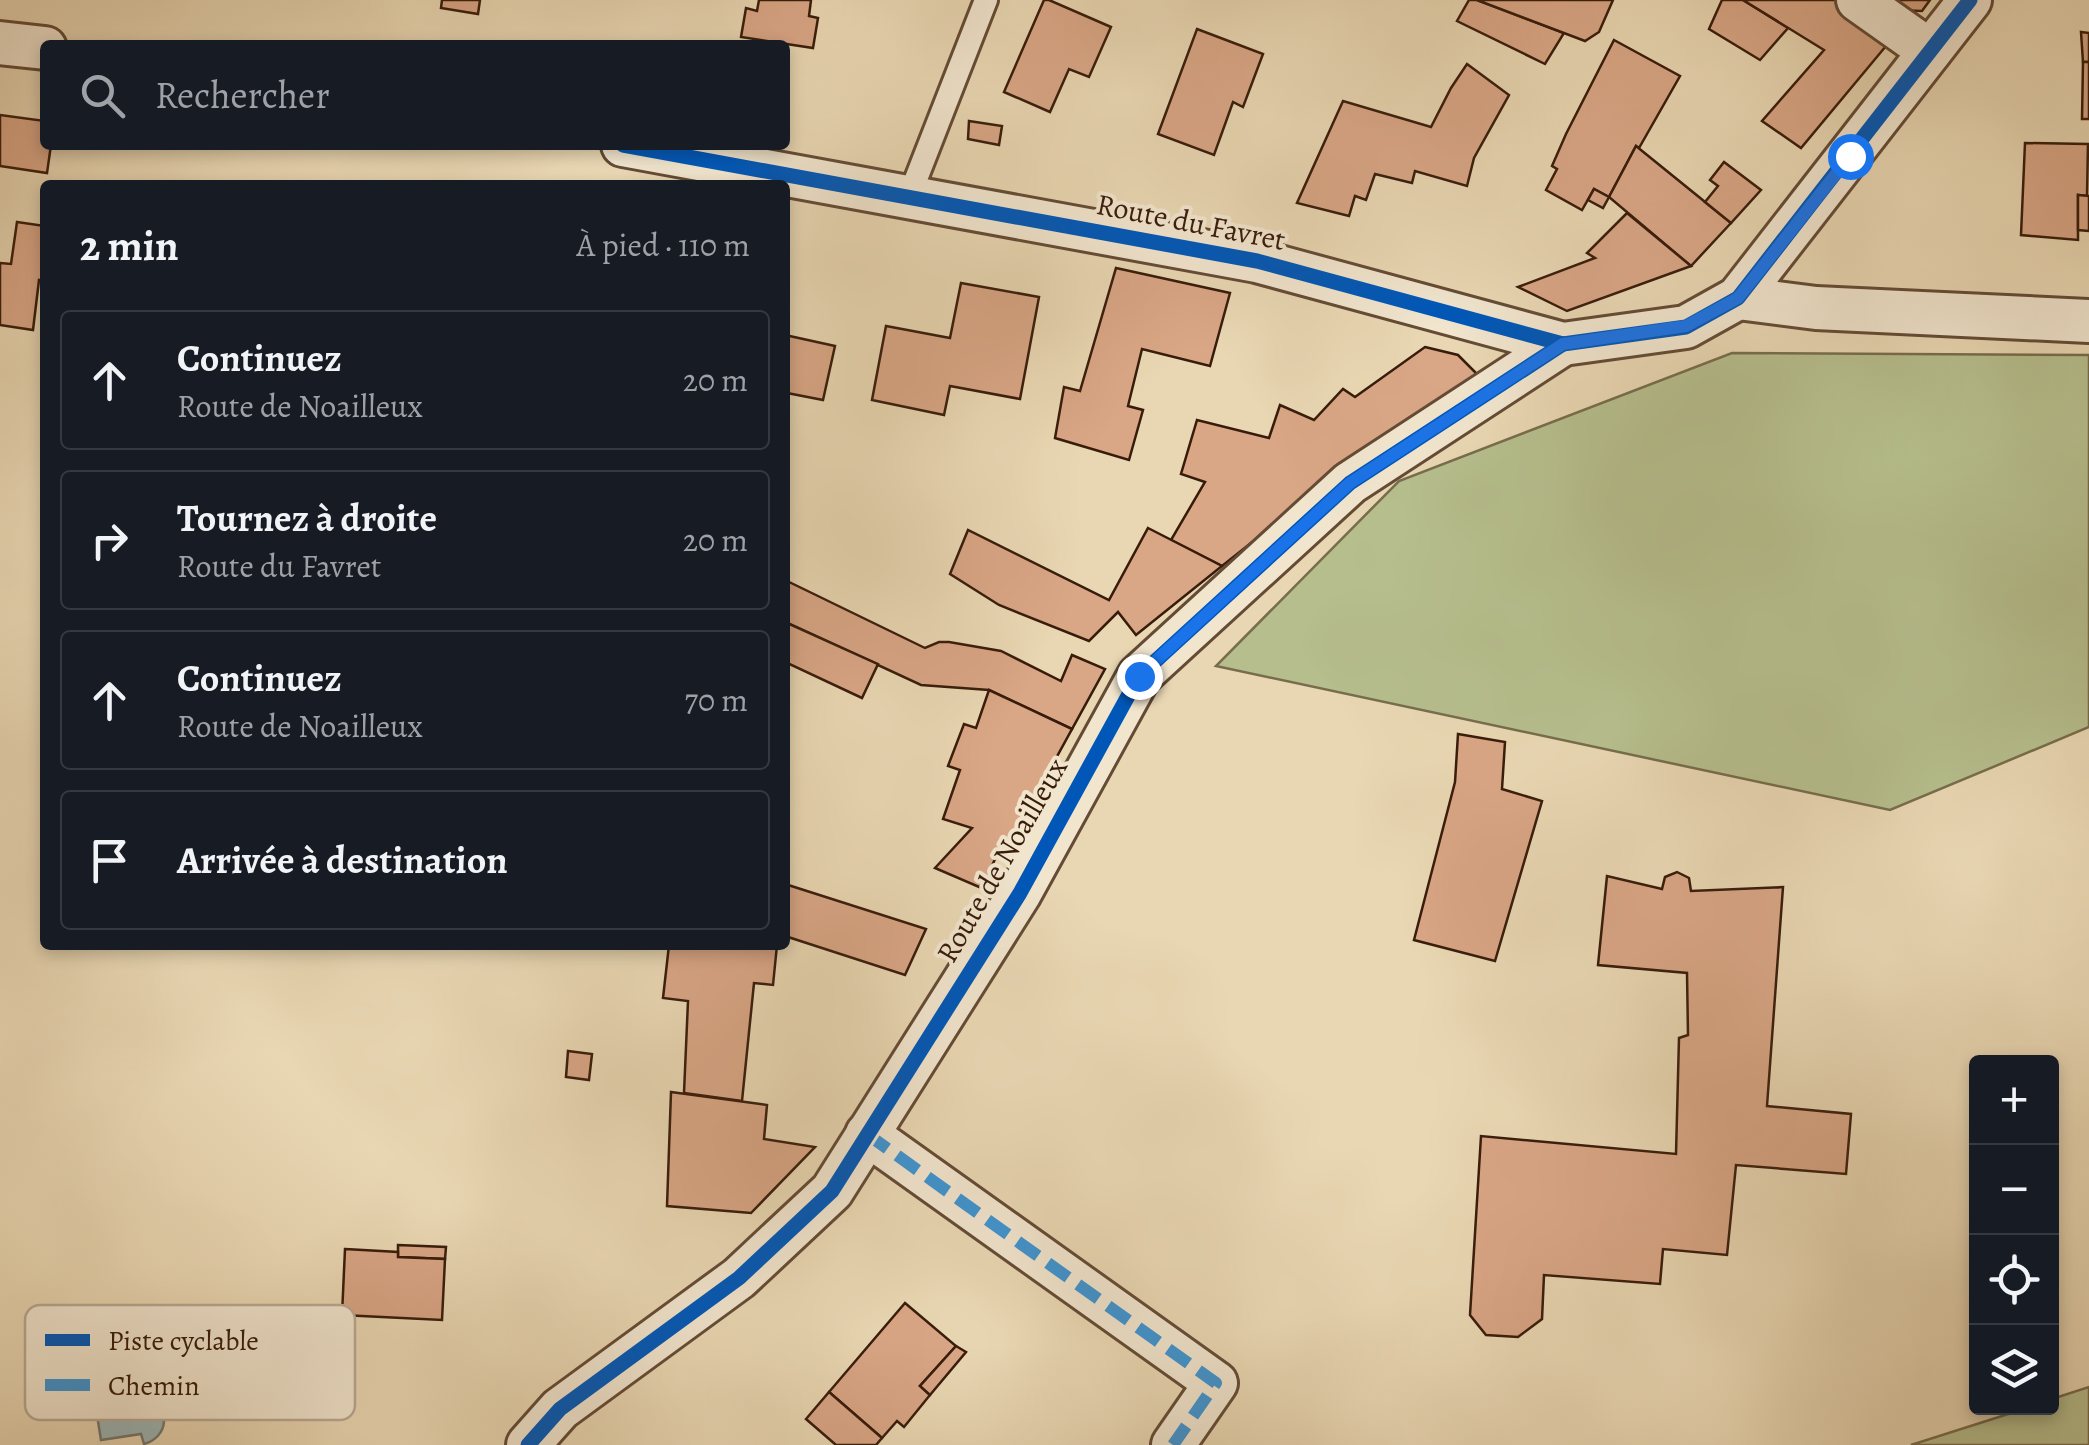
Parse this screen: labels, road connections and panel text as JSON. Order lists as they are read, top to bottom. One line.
{"streets":{"street":["Route du Favret","Route de Noailleux"]},"crossings":[["Route du Favret","Route de Noailleux"]],"legend":["Piste cyclable","Chemin"],"page":{"search":"Rechercher","heading":["2 min","À pied · 110 m"],"list":[["Continuez","Route de Noailleux","20 m"],["Tournez à droite","Route du Favret","20 m"],["Continuez","Route de Noailleux","70 m"],"Arrivée à destination"],"map_buttons":["+","−"]}}
